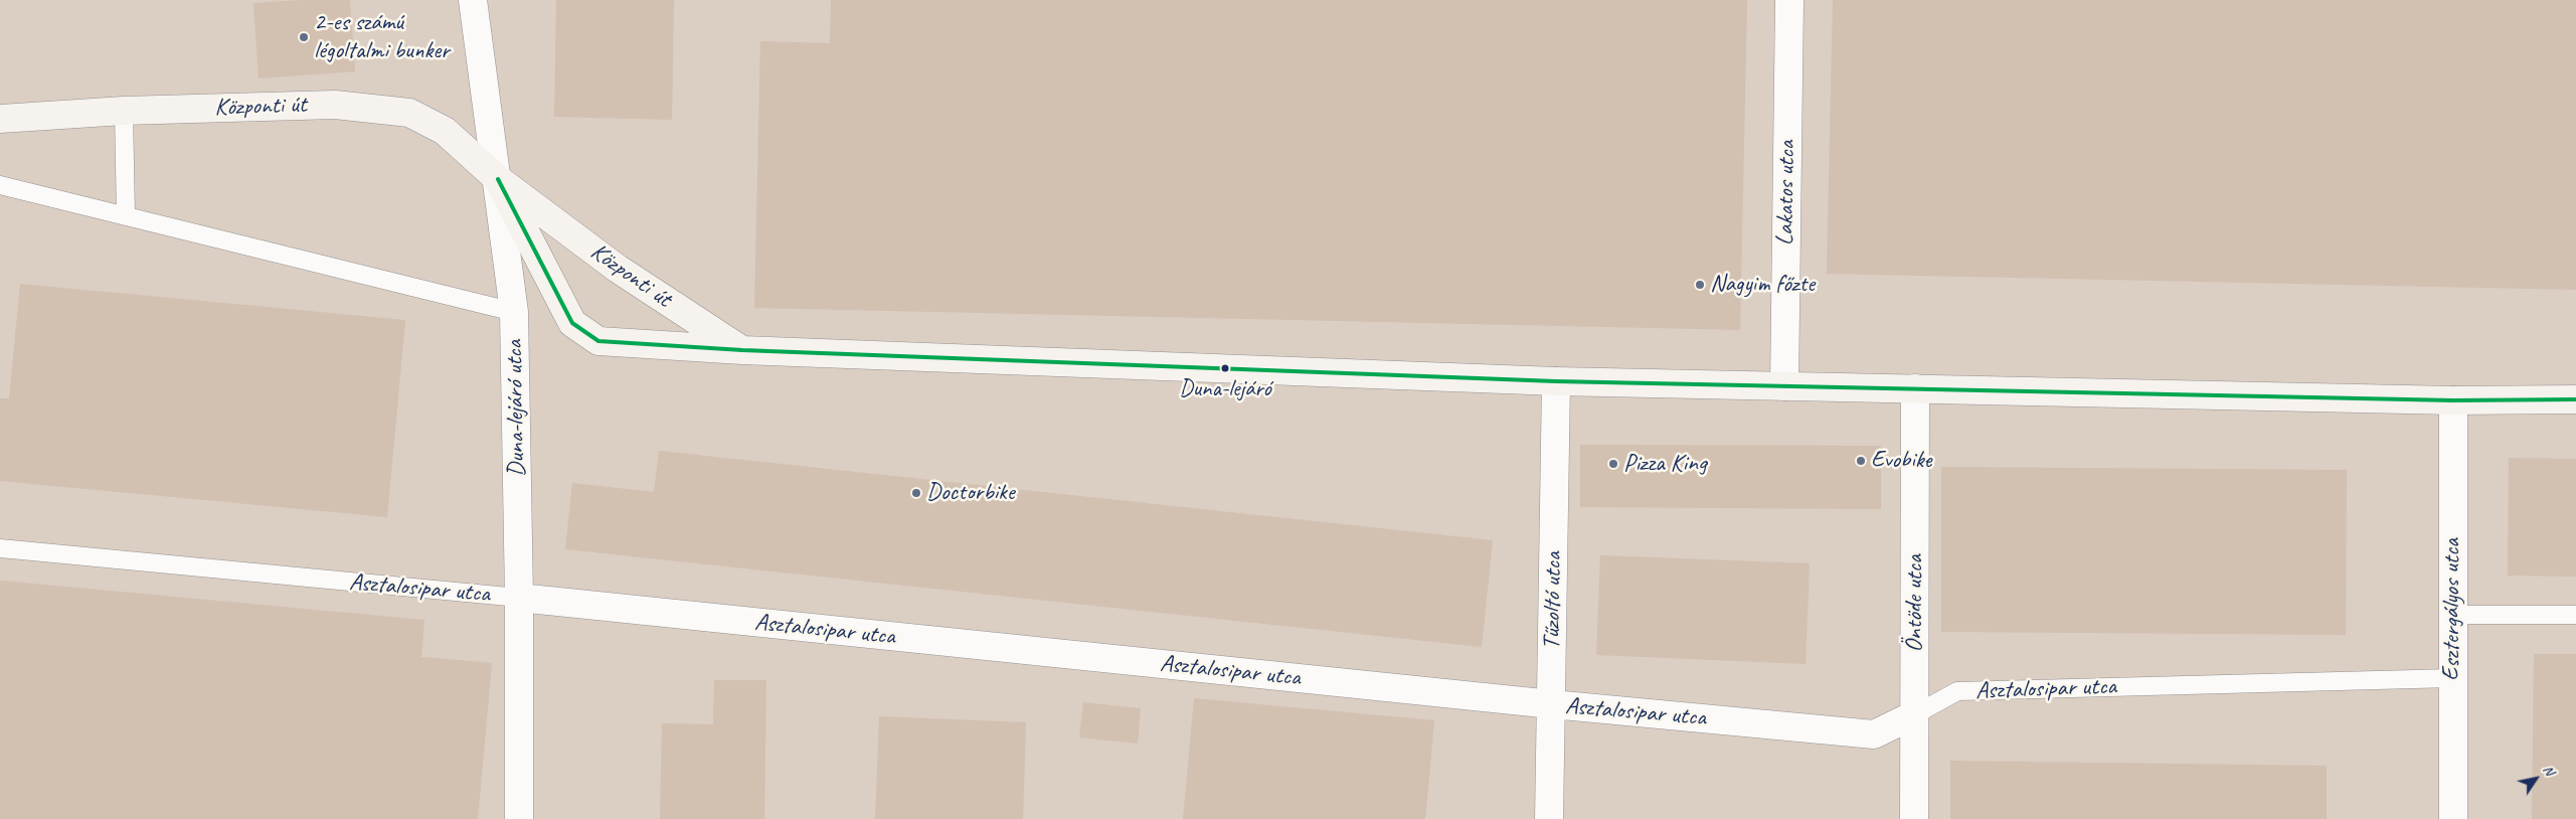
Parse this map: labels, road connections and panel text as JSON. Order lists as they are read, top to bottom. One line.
{"streets":{"street":["Központi út","Lakatos utca","Duna-lejáró utca","Asztalosipar utca","Tűzoltó utca","Öntöde utca","Esztergályos utca"]},"crossings":[["Központi út","Lakatos utca"],["Központi út","Duna-lejáró utca"],["Központi út","Tűzoltó utca"],["Központi út","Öntöde utca"],["Központi út","Esztergályos utca"],["Duna-lejáró utca","Asztalosipar utca"],["Asztalosipar utca","Tűzoltó utca"],["Asztalosipar utca","Öntöde utca"],["Asztalosipar utca","Esztergályos utca"]],"places":["2-es számú légoltalmi bunker","Nagyim főzte","Duna-lejáró","Evobike","Pizza King","Doctorbike"],"north":"top right"}
